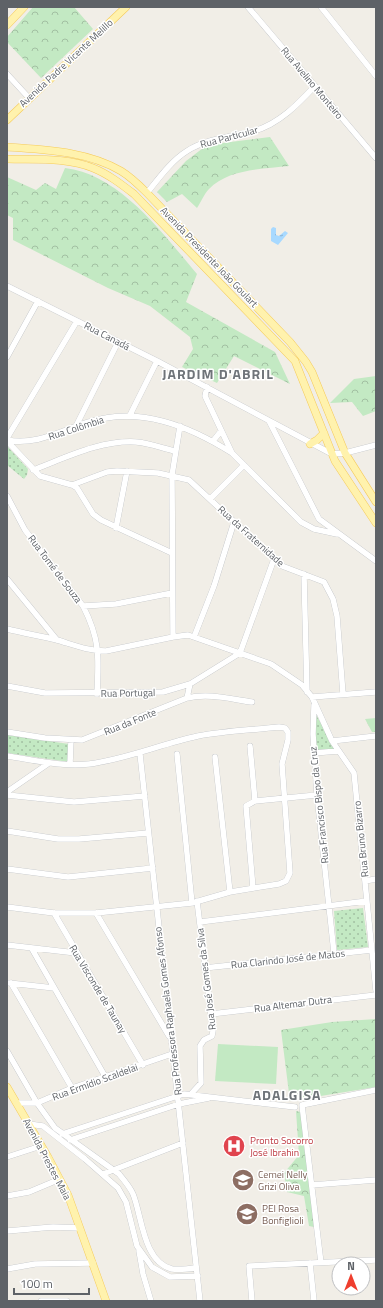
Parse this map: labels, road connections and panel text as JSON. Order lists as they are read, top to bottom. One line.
{"streets":{"main road":["Avenida Padre Vicente Melillo","Avenida Presidente João Goulart","Avenida Prestes Maia"],"street":["Rua Avelino Monteiro","Rua Particular","Rua Canadá","Rua Colômbia","Rua da Fraternidade","Rua Tomé de Souza","Rua Portugal","Rua da Fonte","Rua Francisco Bispo da Cruz","Rua Bruno Bizarro","Rua Clarindo José de Matos","Rua José Gomes da Silva","Rua Visconde de Taunay","Rua Altemar Dutra","Rua Professora Raphaela Gomes Afonso","Rua Ermídio Scaldelai"]},"crossings":[["Rua Avelino Monteiro","Rua Particular"],["Rua Particular","Avenida Presidente João Goulart"],["Avenida Presidente João Goulart","Rua Canadá"],["Rua Francisco Bispo da Cruz","Rua Bruno Bizarro"],["Rua Francisco Bispo da Cruz","Rua Clarindo José de Matos"],["Rua Bruno Bizarro","Rua Clarindo José de Matos"],["Rua Clarindo José de Matos","Rua José Gomes da Silva"],["Rua José Gomes da Silva","Rua Altemar Dutra"],["Rua Visconde de Taunay","Rua Ermídio Scaldelai"],["Rua Professora Raphaela Gomes Afonso","Rua Ermídio Scaldelai"],["Rua Ermídio Scaldelai","Avenida Prestes Maia"]],"districts":["JARDIM D'ABRIL","ADALGISA"],"places":{"hospital":["Pronto Socorro José Ibrahin"],"school or university":["Cemei Nelly Grizi Oliva","PEI Rosa Bonfiglioli"]},"scale_bar":"100 m","north":"top"}
